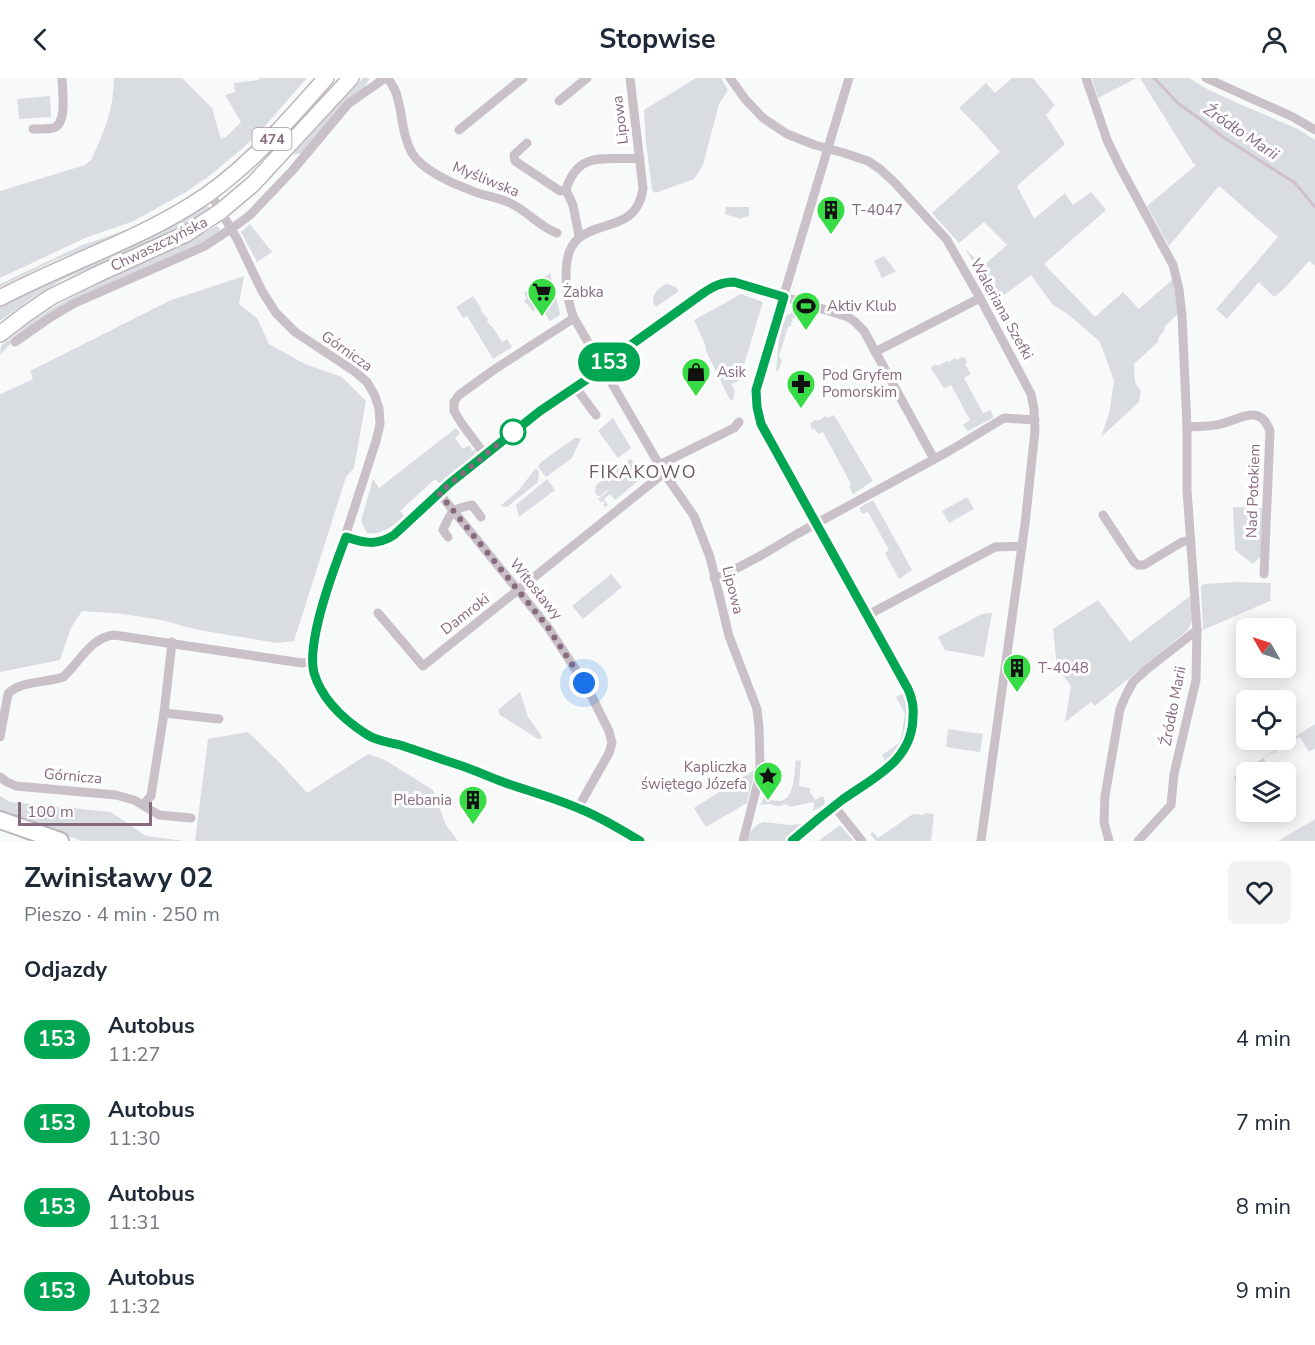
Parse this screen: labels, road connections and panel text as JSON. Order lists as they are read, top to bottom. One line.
{"streets":{"main road":["474","Chwaszczyńska"],"street":["Lipowa","Myśliwska","Waleriana Szefki","Górnicza","Nad Potokiem","Witosławy","Damroki","Źródło Marii"]},"crossings":[["Lipowa","Damroki"],["Chwaszczyńska","Górnicza"],["Górnicza","Witosławy"],["Nad Potokiem","Źródło Marii"],["Witosławy","Damroki"]],"districts":["FIKAKOWO"],"water":["Źródło Marii"],"places":{"building":["T-4047","T-4048","Plebania"],"supermarket":["Żabka"],"sports":["Aktiv Klub"],"shop":["Asik"],"pharmacy":["Pod Gryfem Pomorskim"],"place":["Kapliczka świętego Józefa"]},"lines":["bus line 153"],"scale_bar":"100 m","north":"top left","page":{"header":"Stopwise","on_map":"153","scale":"100 m","heading":[["Zwinisławy 02","Pieszo · 4 min · 250 m"],"Odjazdy"],"list":[{"mark":"153","name":"Autobus","note":"11:27","value":"4 min"},{"mark":"153","name":"Autobus","note":"11:30","value":"7 min"},{"mark":"153","name":"Autobus","note":"11:31","value":"8 min"},{"mark":"153","name":"Autobus","note":"11:32","value":"9 min"}]}}
